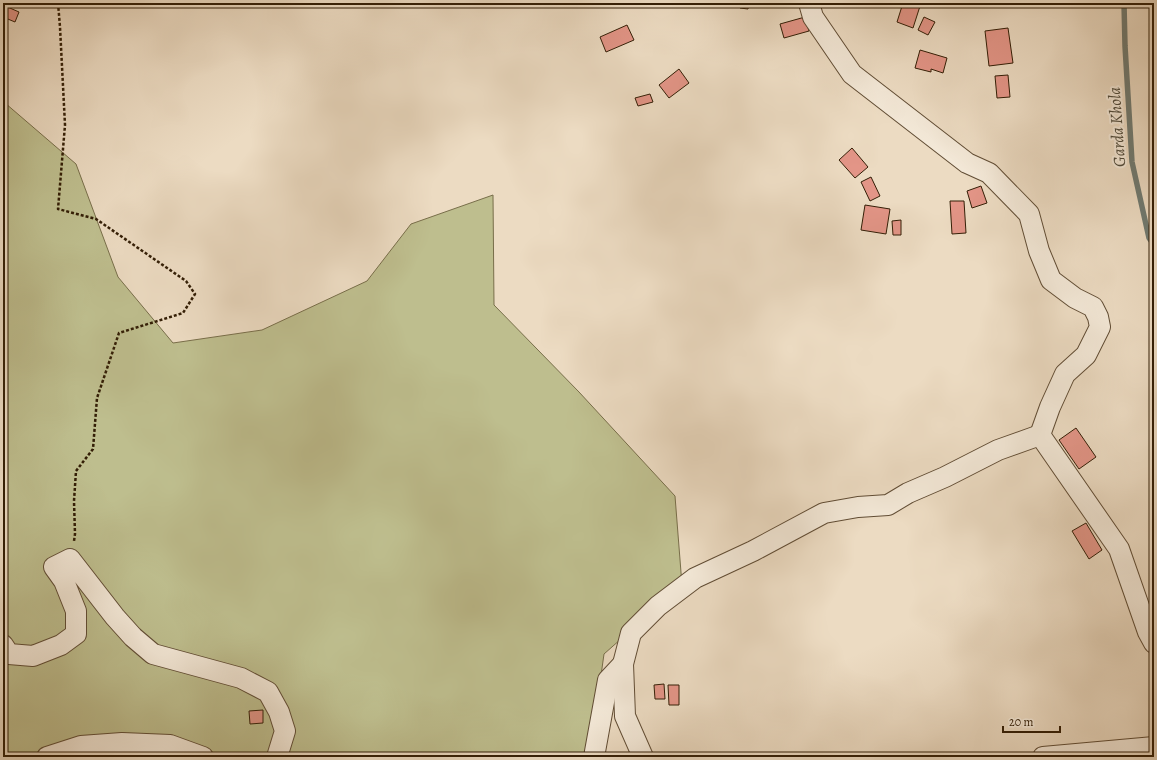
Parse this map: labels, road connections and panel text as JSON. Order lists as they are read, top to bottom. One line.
{"water":["Garda Khola"],"scale_bar":"20 m"}
